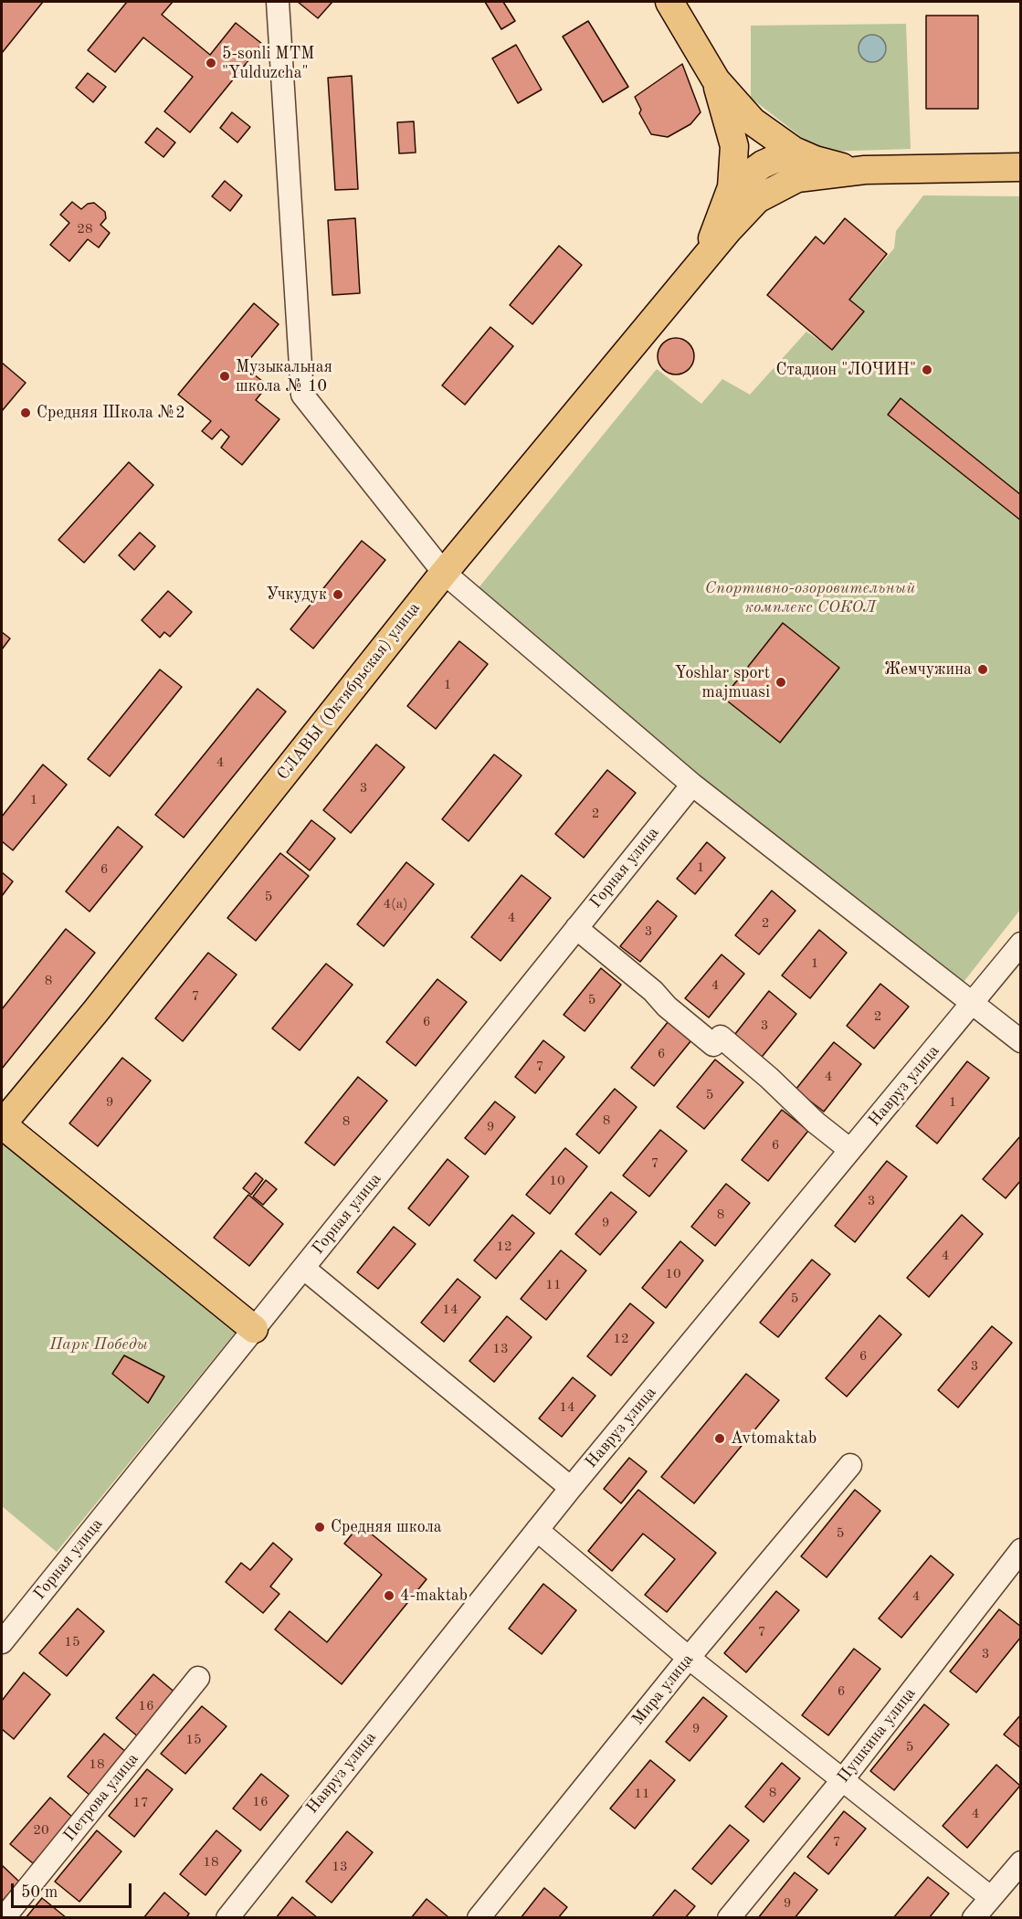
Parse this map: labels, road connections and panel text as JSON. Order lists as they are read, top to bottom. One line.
{"streets":{"main road":["СЛАВЫ (Октябрьская) улица"],"street":["Горная улица","Навруз улица","Мира улица","Пушкина улица","Петрова улица"]},"parks":["Спортивно-озоровительный комплекс СОКОЛ","Парк Победы"],"places":["5-sonli MTM \"Yulduzcha\"","Стадион \"ЛОЧИН\"","Музыкальная школа № 10","Средняя Школа №2","Учкудук","Жемчужина","Yoshlar sport majmuasi","Avtomaktab","Средняя школа","4-maktab"],"house_numbers":["28","1","4","3","1","2","1","6","5","4(а)","4","2","3","1","8","4","7","5","2","6","3","6","7","4","5","9","1","8","8","9","6","7","10","3","8","9","12","4","10","11","5","14","12","13","6","3","14","5","4","7","15","3","6","16","9","15","5","18","8","11","16","17","4","20","7","18","13","9"],"scale_bar":"50 m"}
